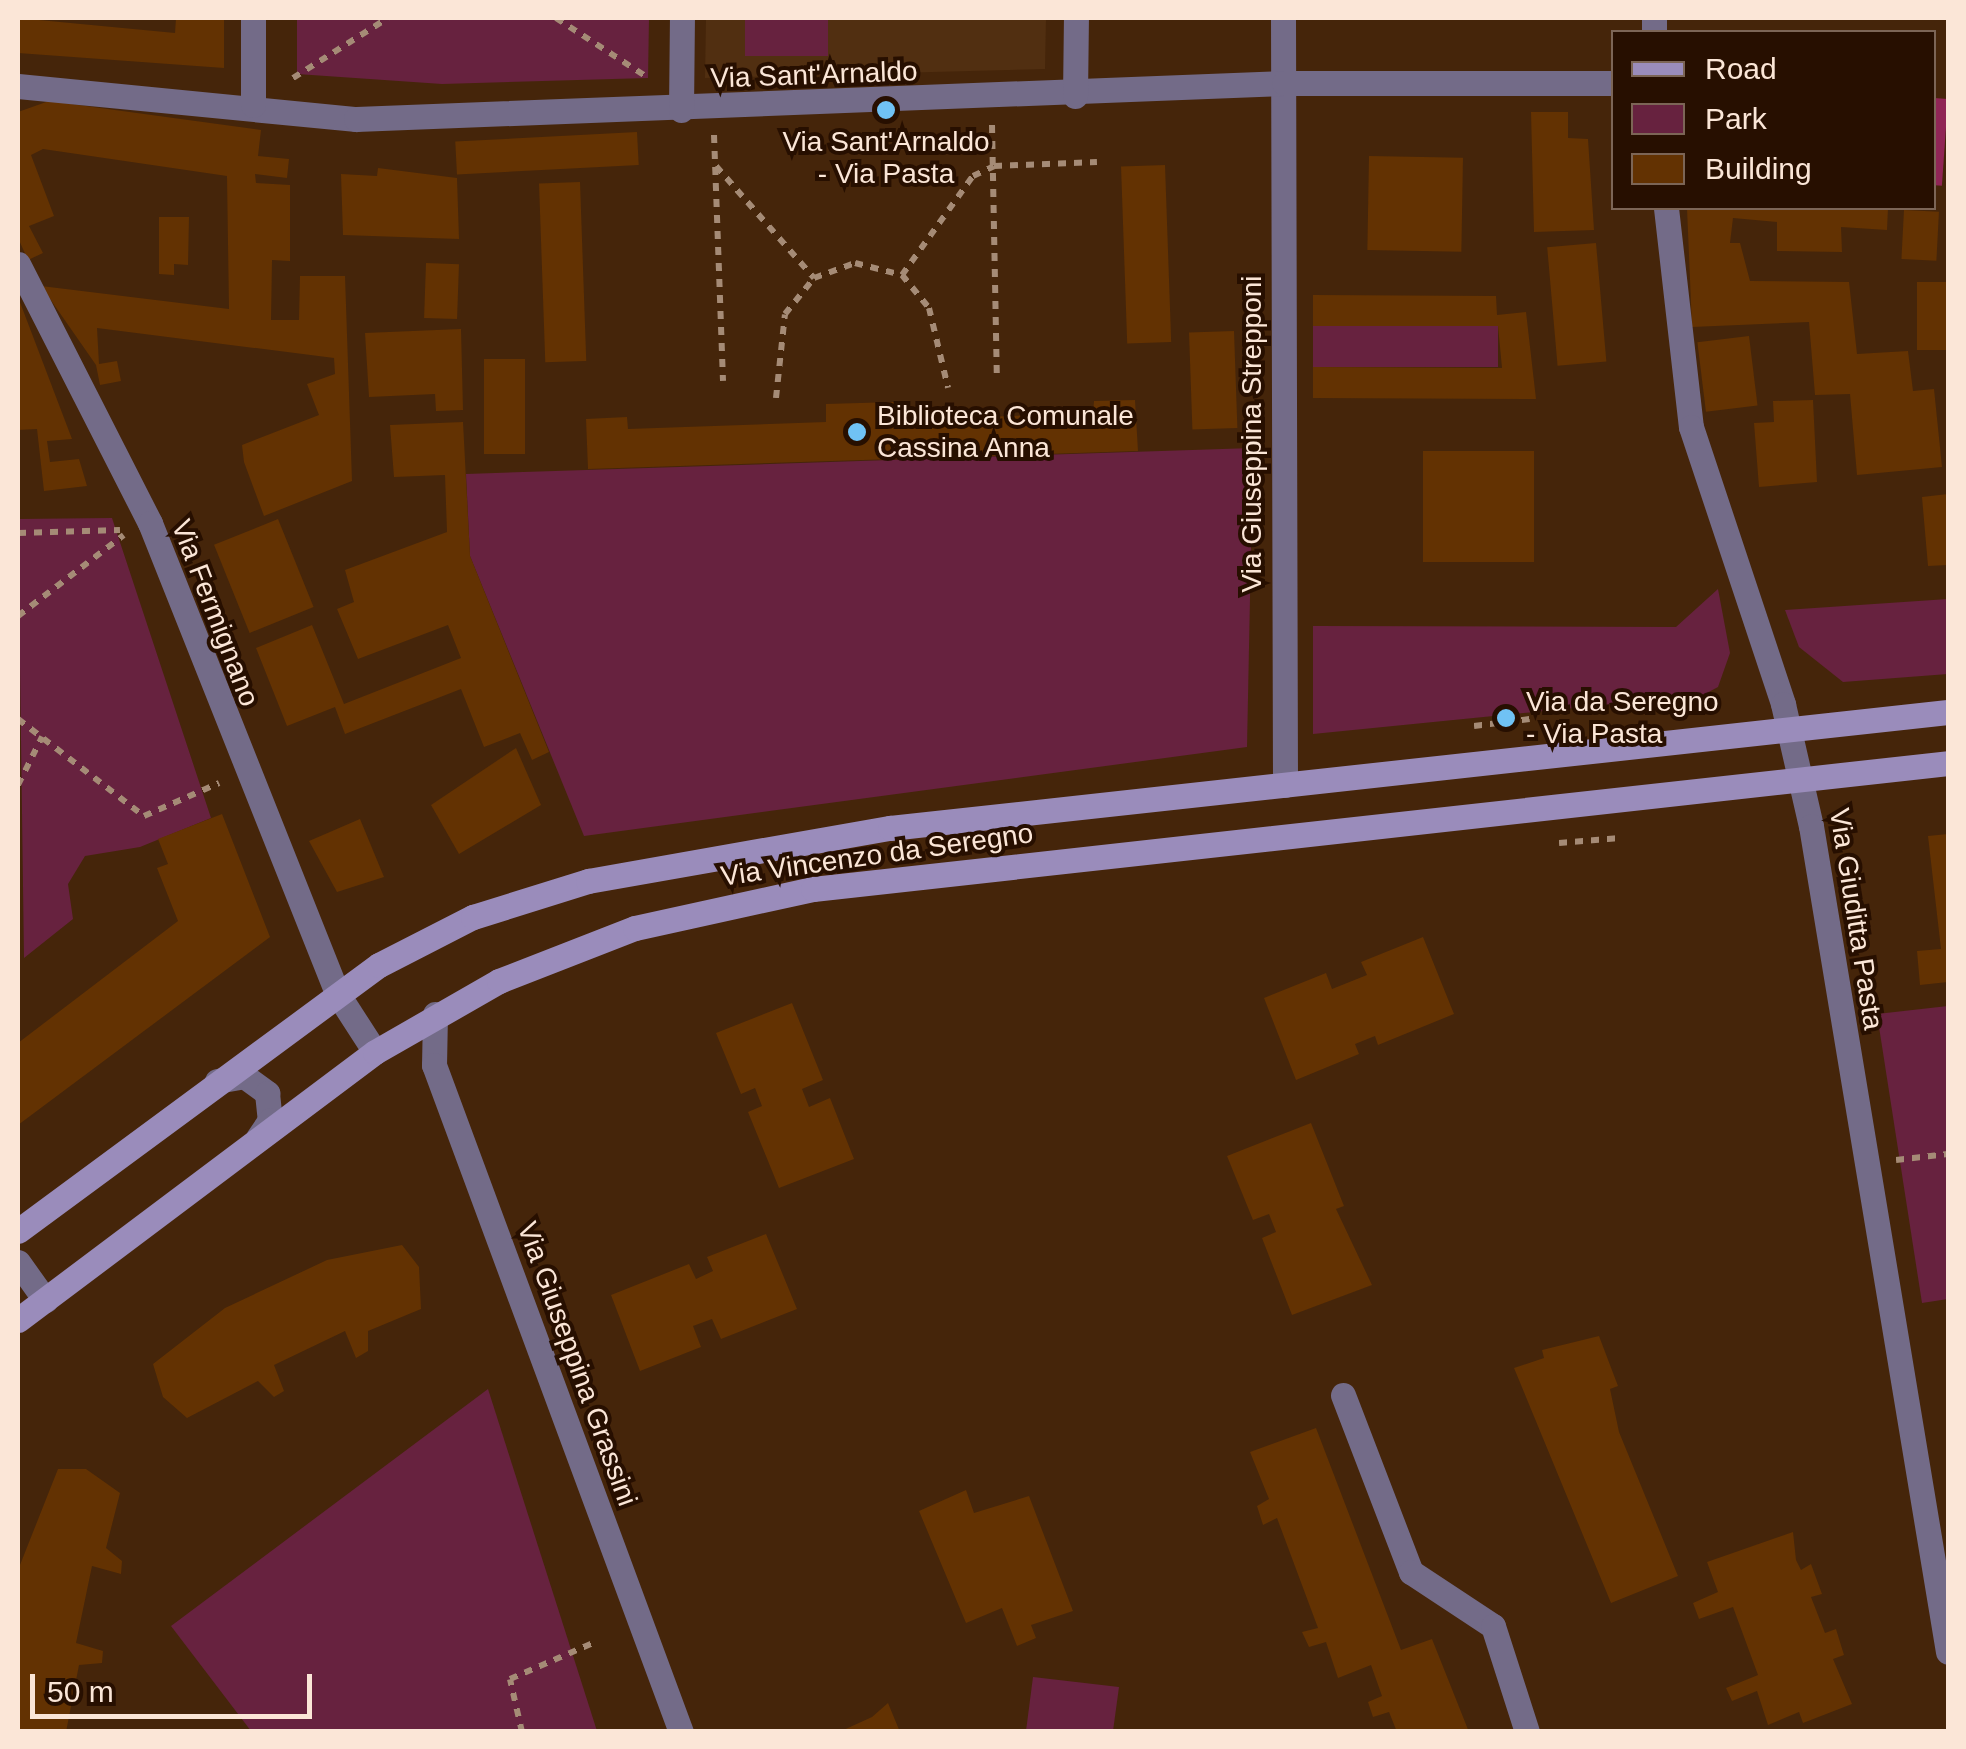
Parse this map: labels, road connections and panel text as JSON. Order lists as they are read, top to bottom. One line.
{"streets":{"main road":["Via Vincenzo da Seregno"],"street":["Via Sant'Arnaldo","Via Giuseppina Strepponi","Via Fermignano","Via Giuditta Pasta","Via Giuseppina Grassini"]},"crossings":[["Via Sant'Arnaldo","Via Giuseppina Strepponi"],["Via Giuseppina Strepponi","Via Vincenzo da Seregno"],["Via Fermignano","Via Vincenzo da Seregno"],["Via Vincenzo da Seregno","Via Giuditta Pasta"],["Via Vincenzo da Seregno","Via Giuseppina Grassini"]],"places":["Via Sant'Arnaldo - Via Pasta","Biblioteca Comunale Cassina Anna","Via da Seregno - Via Pasta"],"legend":["Road","Park","Building"],"scale_bar":"50 m"}
